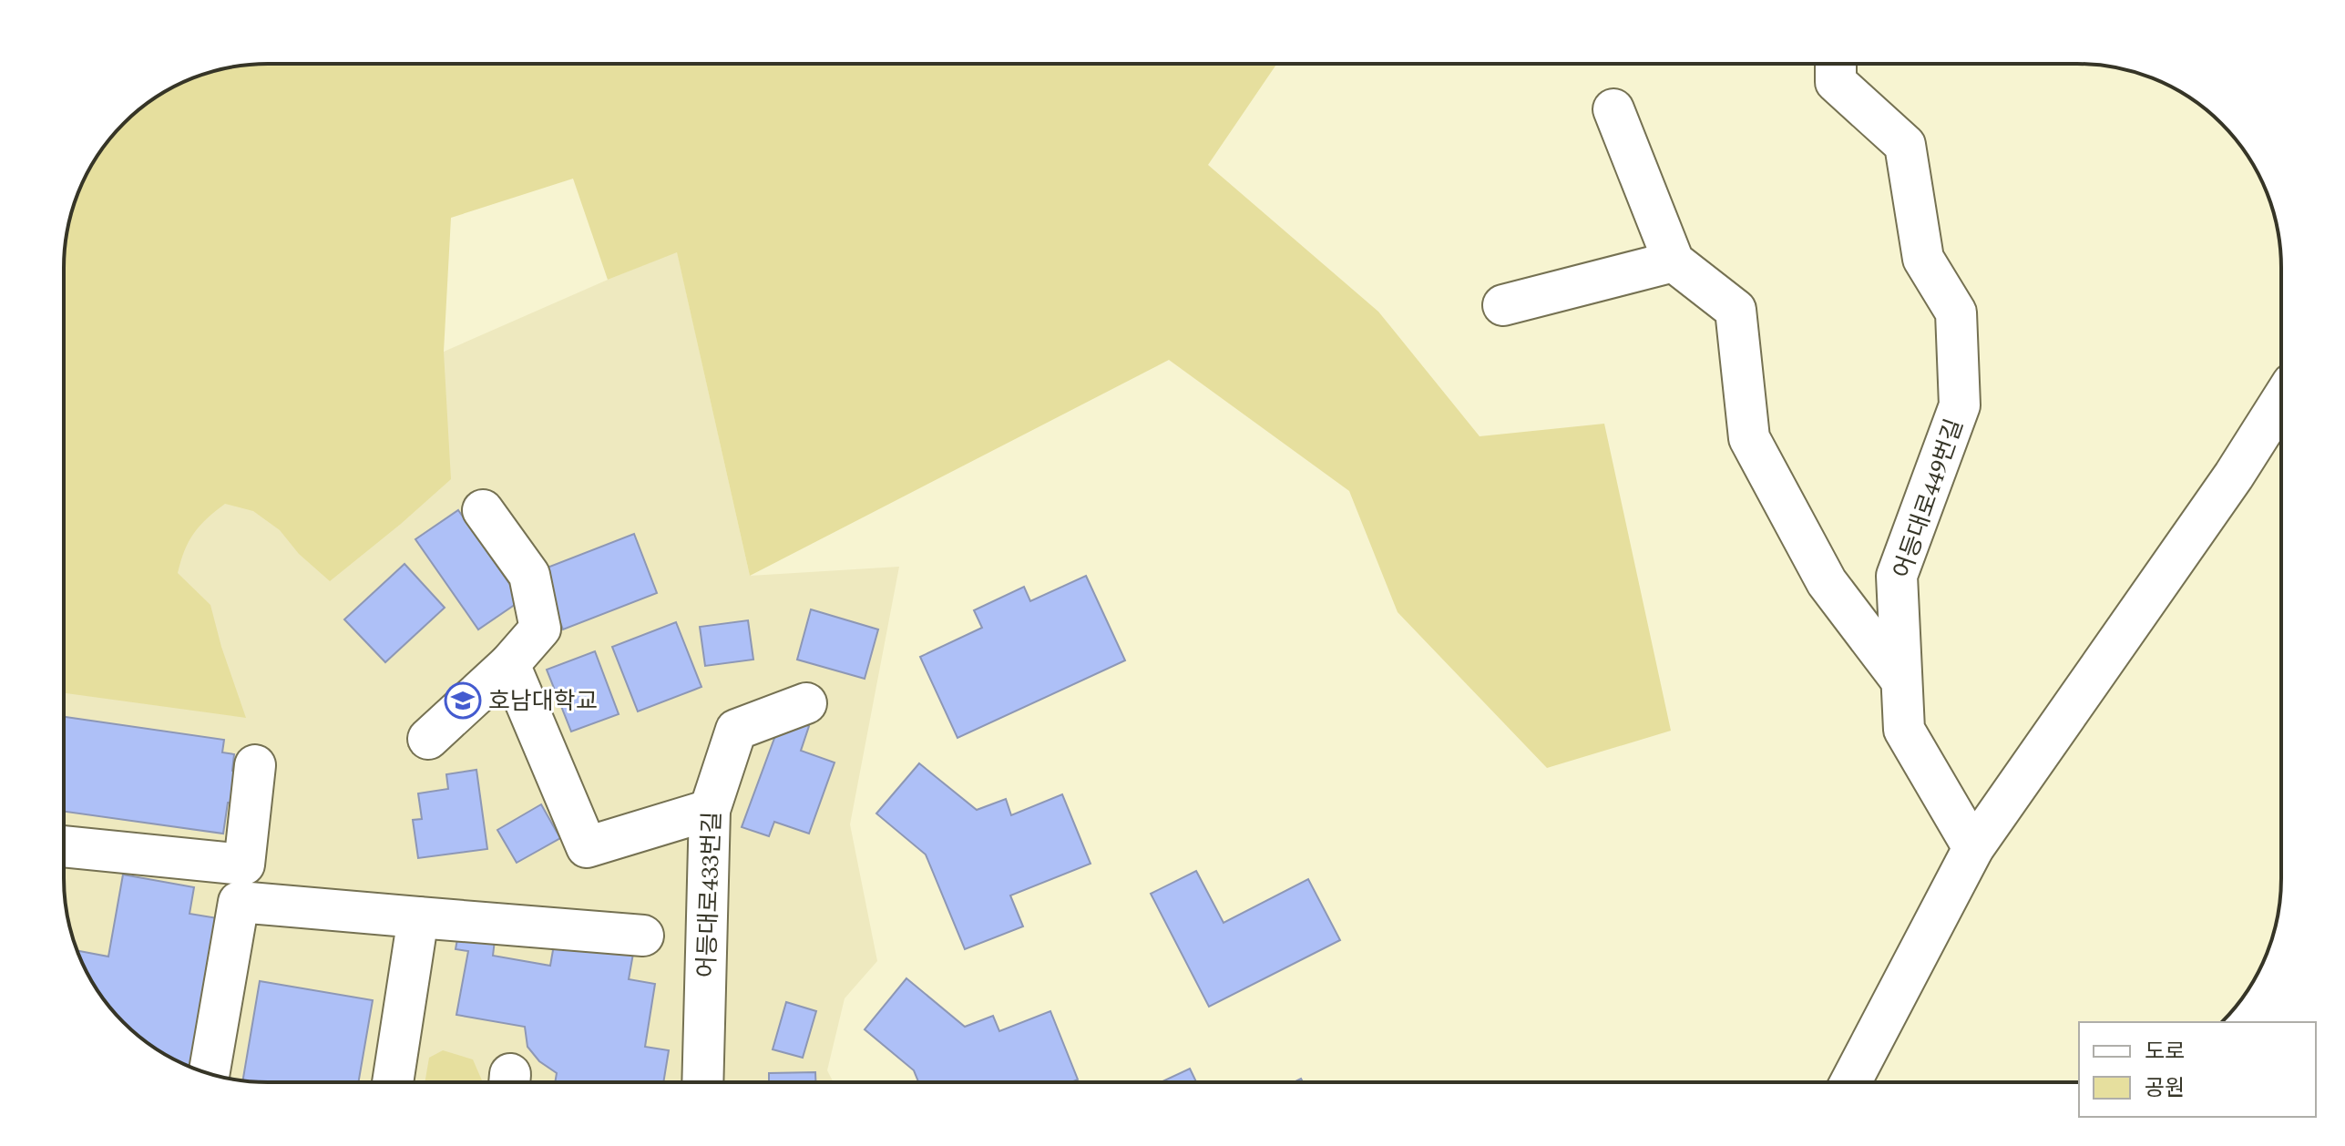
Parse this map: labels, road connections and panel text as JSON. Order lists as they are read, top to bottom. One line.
{"streets":{"street":["어등대로449번길","어등대로433번길"]},"places":{"school or university":["호남대학교"]},"legend":["도로","공원"]}
